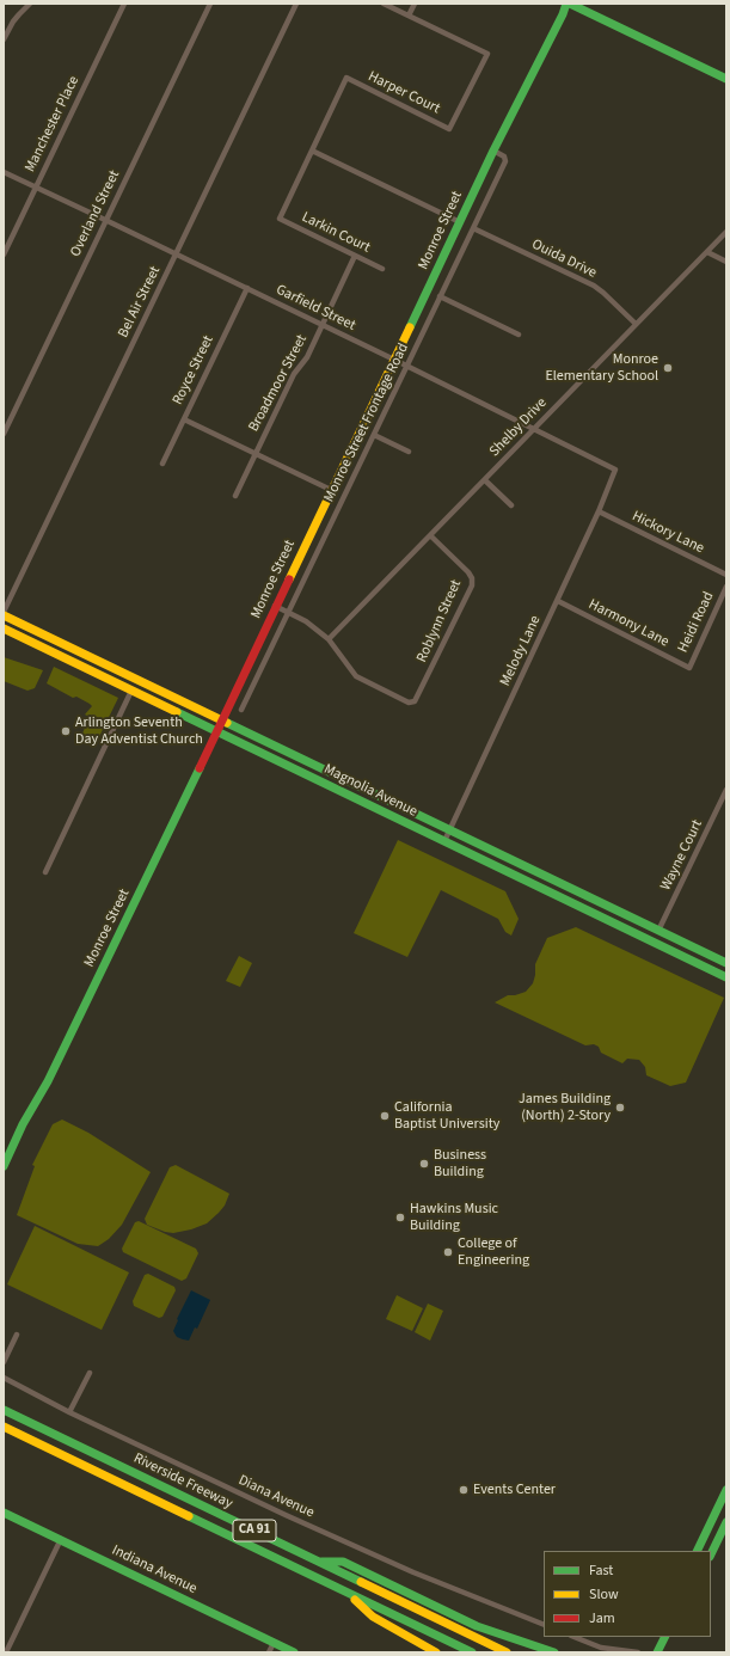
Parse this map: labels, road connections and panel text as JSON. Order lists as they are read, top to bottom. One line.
{"streets":{"main road":["Monroe Street","Magnolia Avenue","Riverside Freeway","CA 91","Indiana Avenue"],"street":["Harper Court","Manchester Place","Overland Street","Larkin Court","Ouida Drive","Bel Air Street","Garfield Street","Royce Street","Broadmoor Street","Monroe Street Frontage Road","Shelby Drive","Hickory Lane","Roblynn Street","Heidi Road","Harmony Lane","Melody Lane","Wayne Court","Diana Avenue"]},"crossings":[["Harper Court","Larkin Court"],["Manchester Place","Garfield Street"],["Overland Street","Garfield Street"],["Monroe Street","Garfield Street"],["Monroe Street","Monroe Street Frontage Road"],["Monroe Street","Magnolia Avenue"],["Larkin Court","Broadmoor Street"],["Ouida Drive","Monroe Street Frontage Road"],["Ouida Drive","Shelby Drive"],["Bel Air Street","Garfield Street"],["Garfield Street","Royce Street"],["Garfield Street","Broadmoor Street"],["Garfield Street","Monroe Street Frontage Road"],["Garfield Street","Shelby Drive"],["Garfield Street","Melody Lane"],["Shelby Drive","Roblynn Street"],["Hickory Lane","Melody Lane"],["Heidi Road","Harmony Lane"],["Harmony Lane","Melody Lane"],["Melody Lane","Magnolia Avenue"],["Magnolia Avenue","Wayne Court"]],"places":["Monroe Elementary School","Arlington Seventh Day Adventist Church","James Building (North) 2-Story","California Baptist University","Business Building","Hawkins Music Building","College of Engineering","Events Center"],"legend":["Fast","Slow","Jam"]}
